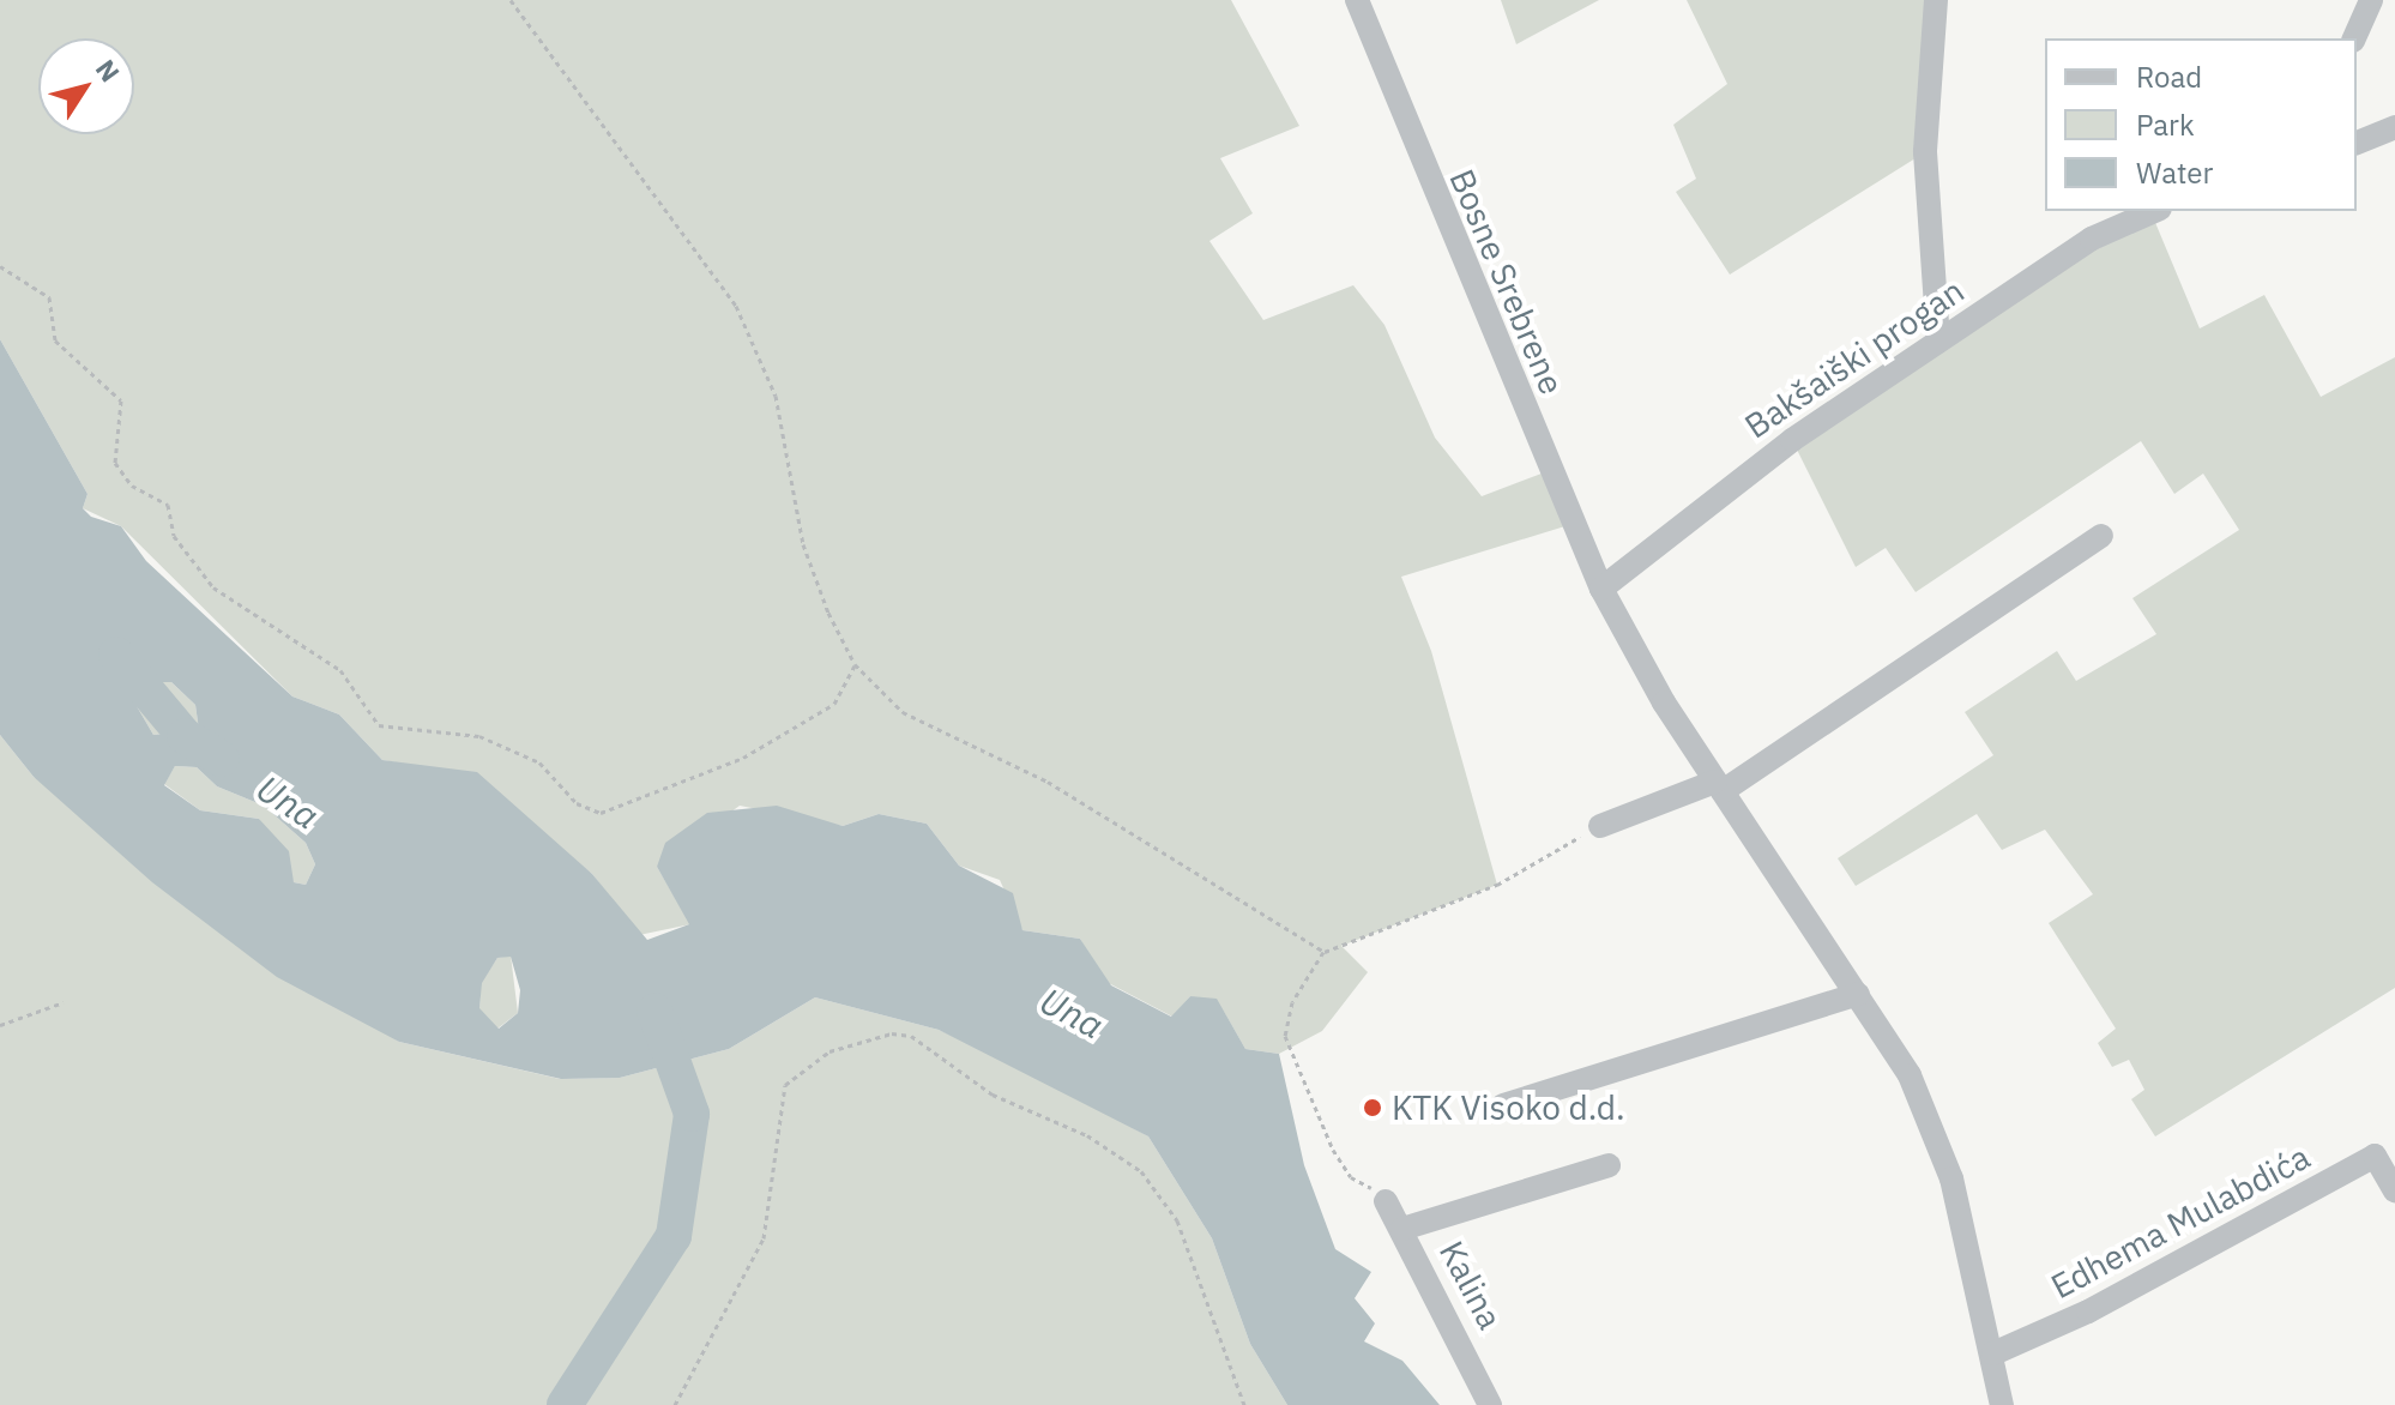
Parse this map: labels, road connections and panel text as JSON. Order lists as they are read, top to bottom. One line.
{"streets":{"street":["Bosne Srebrene","Bakšaiški progan","Edhema Mulabdića","Kalina"]},"crossings":[["Bosne Srebrene","Bakšaiški progan"],["Bosne Srebrene","Edhema Mulabdića"]],"water":["Una"],"places":["KTK Visoko d.d."],"legend":["Road","Park","Water"],"north":"top right"}
